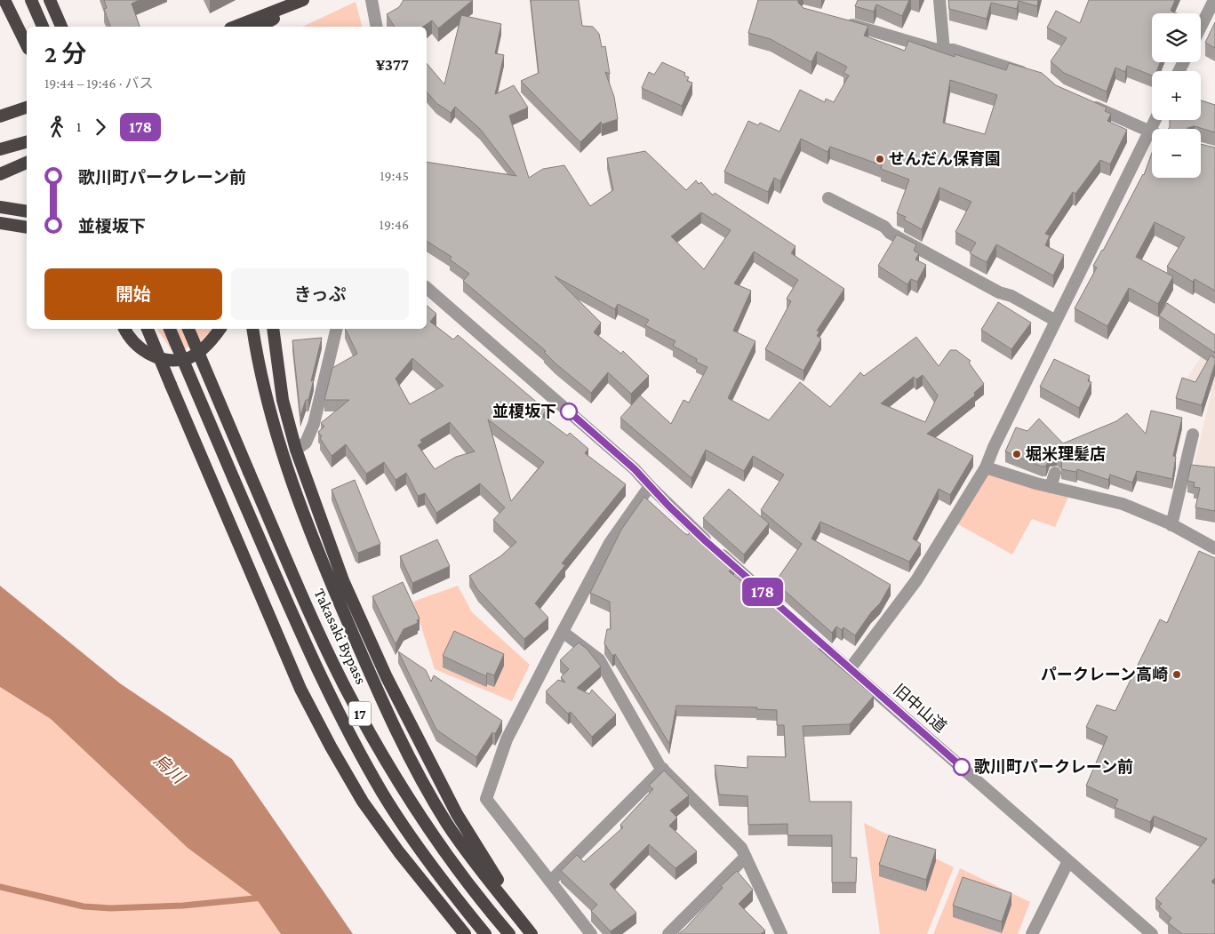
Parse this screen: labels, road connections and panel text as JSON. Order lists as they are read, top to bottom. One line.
{"streets":{"highway":["Takasaki Bypass","17"],"street":["旧中山道"]},"water":["烏川"],"places":["せんだん保育園","並榎坂下","堀米理髪店","パークレーン高崎","歌川町パークレーン前"],"lines":["bus line 178"],"page":{"on_map":"178","map_buttons":["+","−"],"heading":["2 分","19:44 – 19:46 · バス","¥377"],"legs":["1","178"],"list":[{"name":"歌川町パークレーン前","value":"19:45"},{"name":"並榎坂下","value":"19:46"}],"buttons":["開始","きっぷ"]}}
